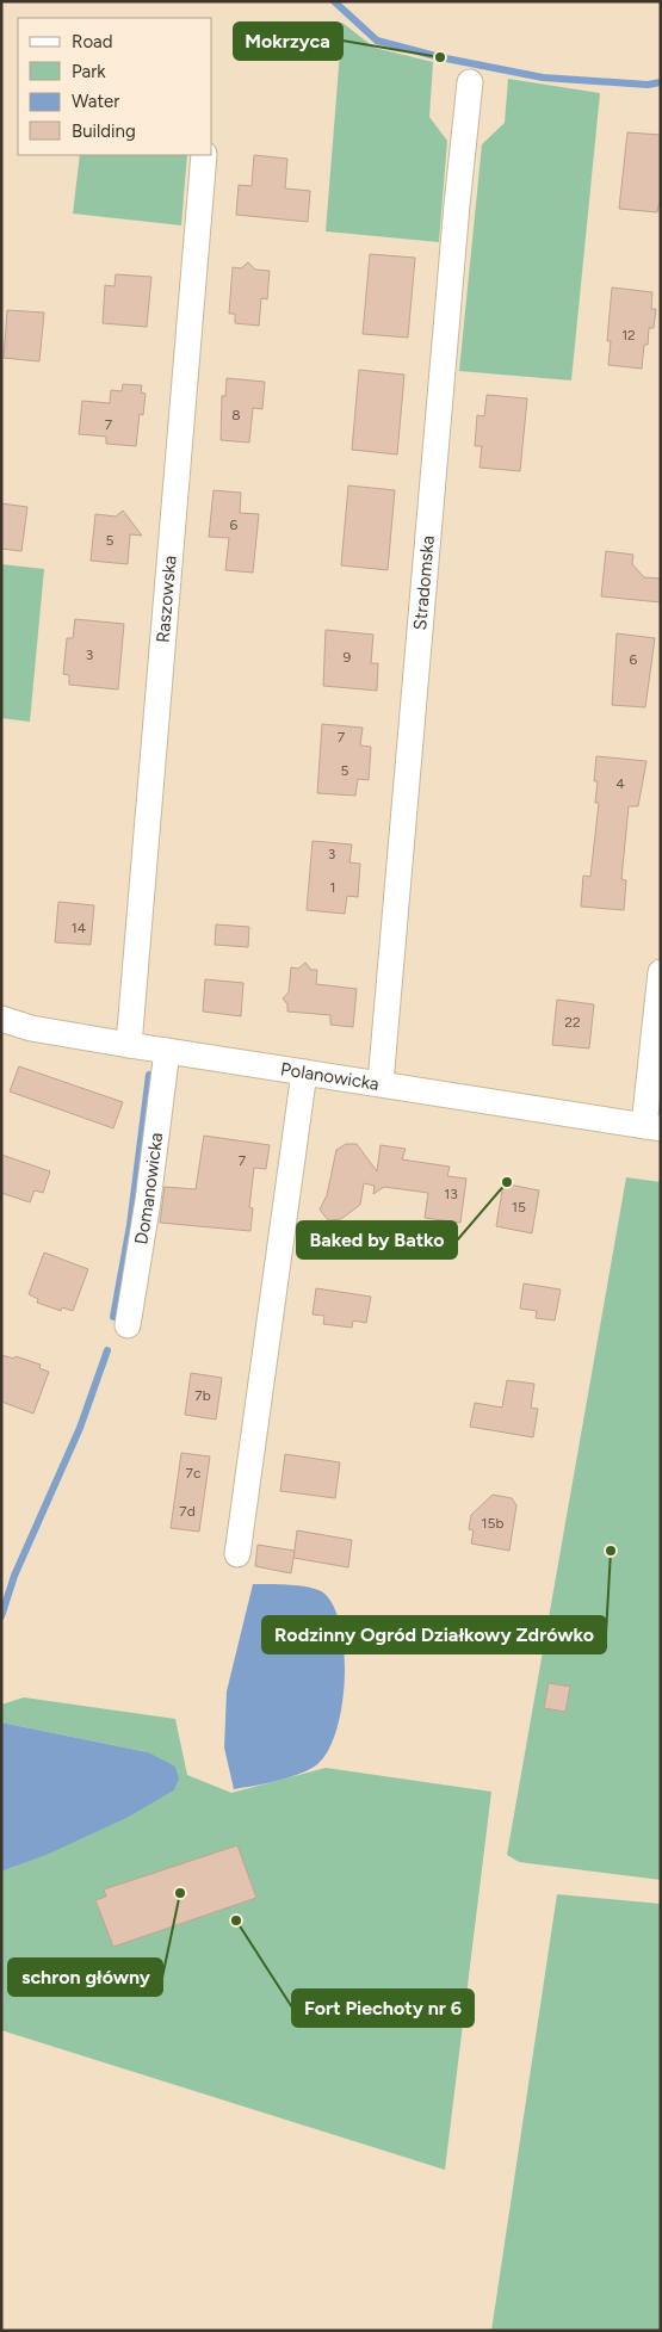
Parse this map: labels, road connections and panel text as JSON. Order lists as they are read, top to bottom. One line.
{"streets":{"street":["Stradomska","Raszowska","Polanowicka","Domanowicka"]},"crossings":[["Stradomska","Polanowicka"],["Raszowska","Polanowicka"],["Polanowicka","Domanowicka"]],"places":["Mokrzyca","Baked by Batko","Rodzinny Ogród Działkowy Zdrówko","schron główny","Fort Piechoty nr 6"],"house_numbers":["12","8","7","6","5","3","9","6","7","5","4","3","1","14","22","7","13","15","7b","7c","7d","15b"],"legend":["Road","Park","Water","Building"]}
